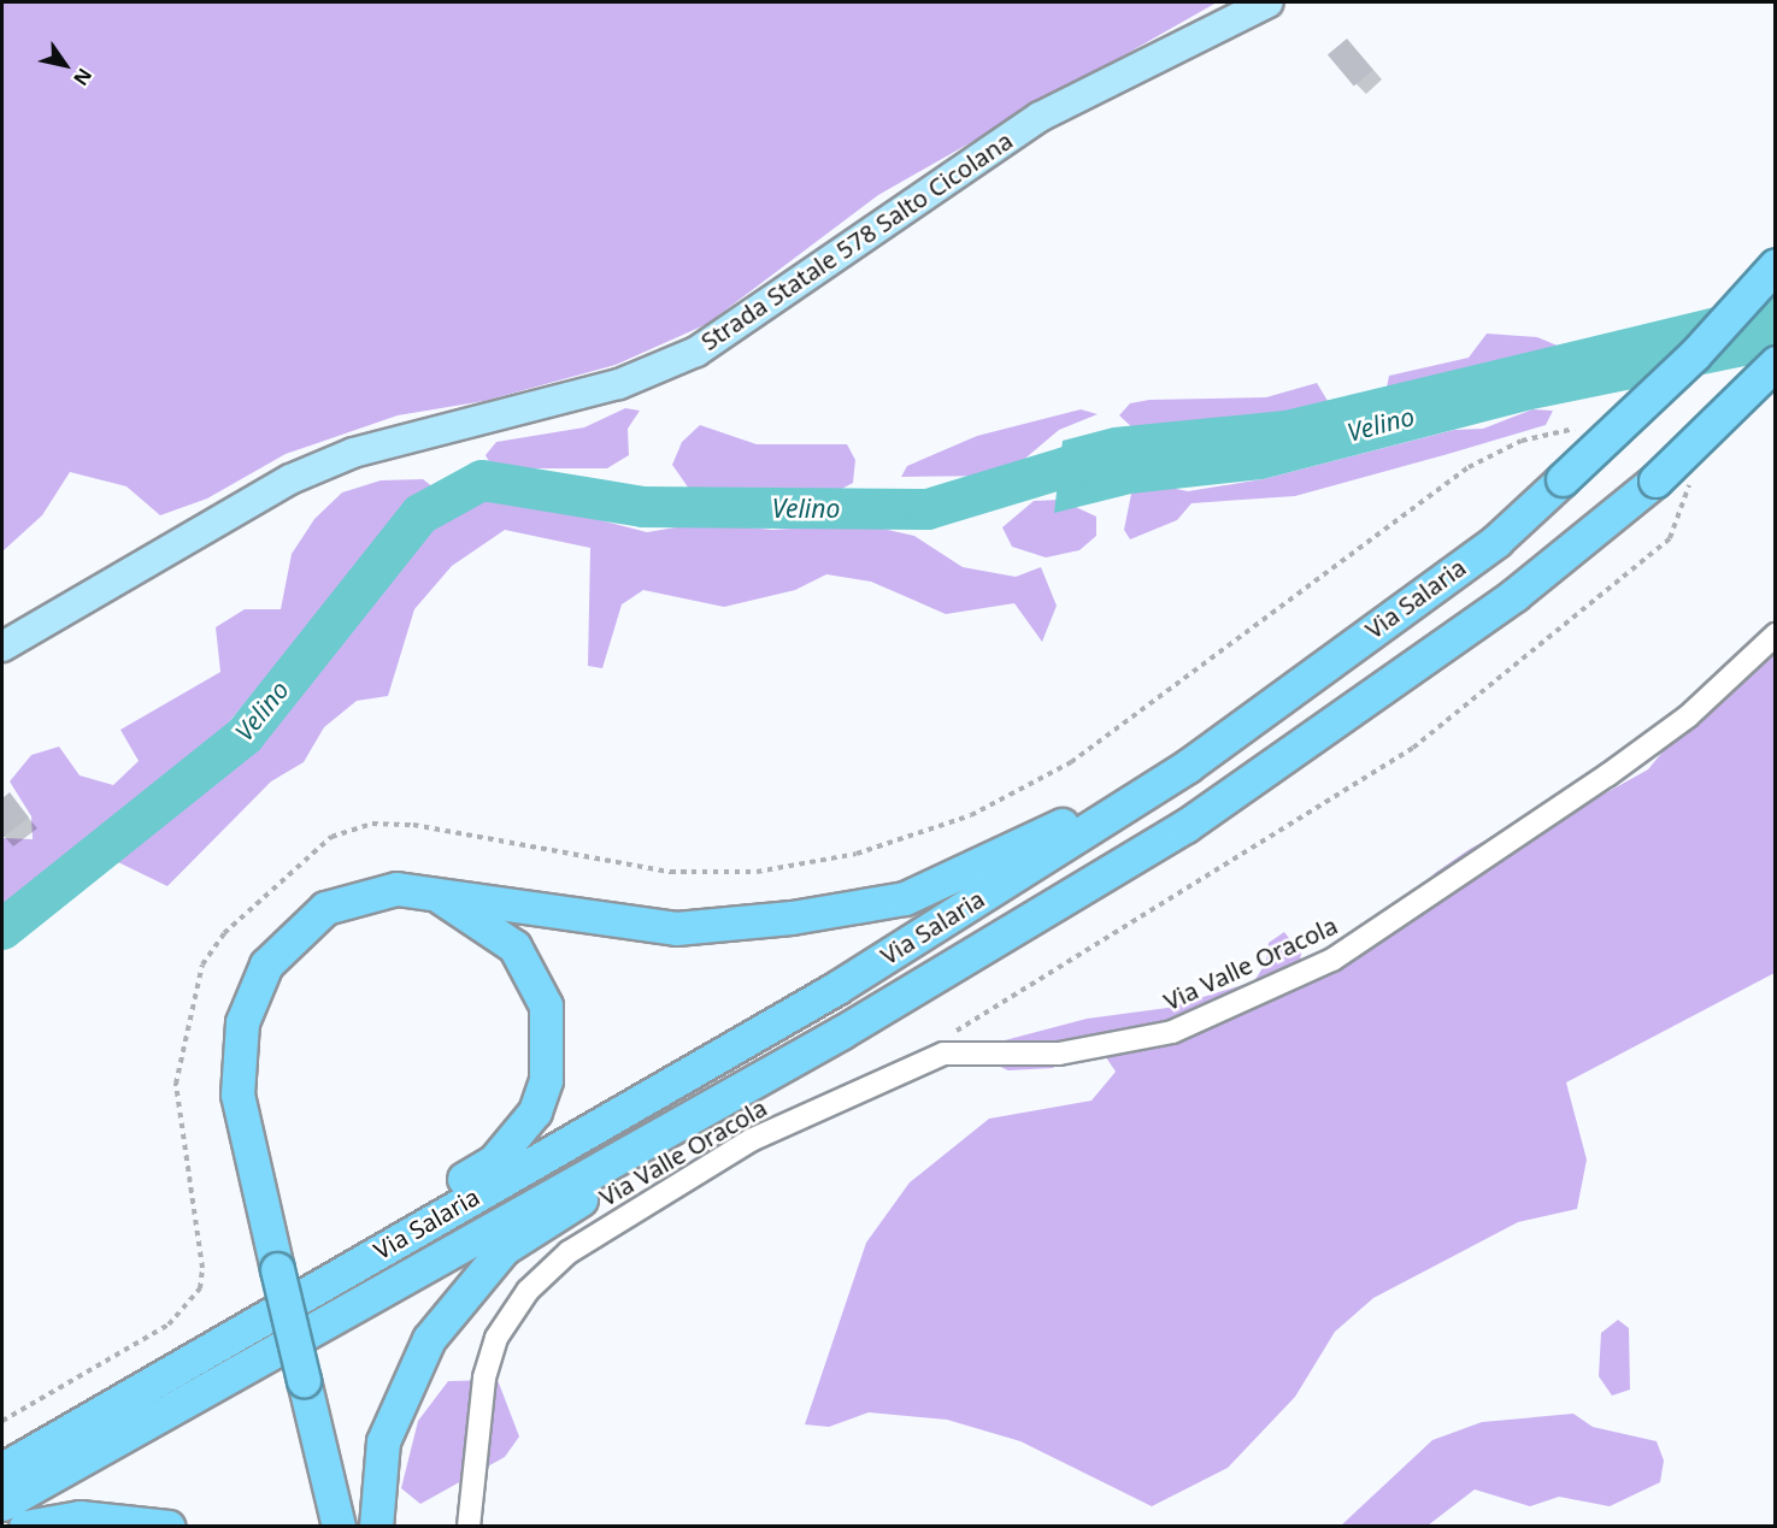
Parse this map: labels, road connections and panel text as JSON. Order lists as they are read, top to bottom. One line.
{"streets":{"highway":["Via Salaria"],"main road":["Strada Statale 578 Salto Cicolana"],"street":["Via Valle Oracola"]},"water":["Velino"],"north":"bottom right"}
